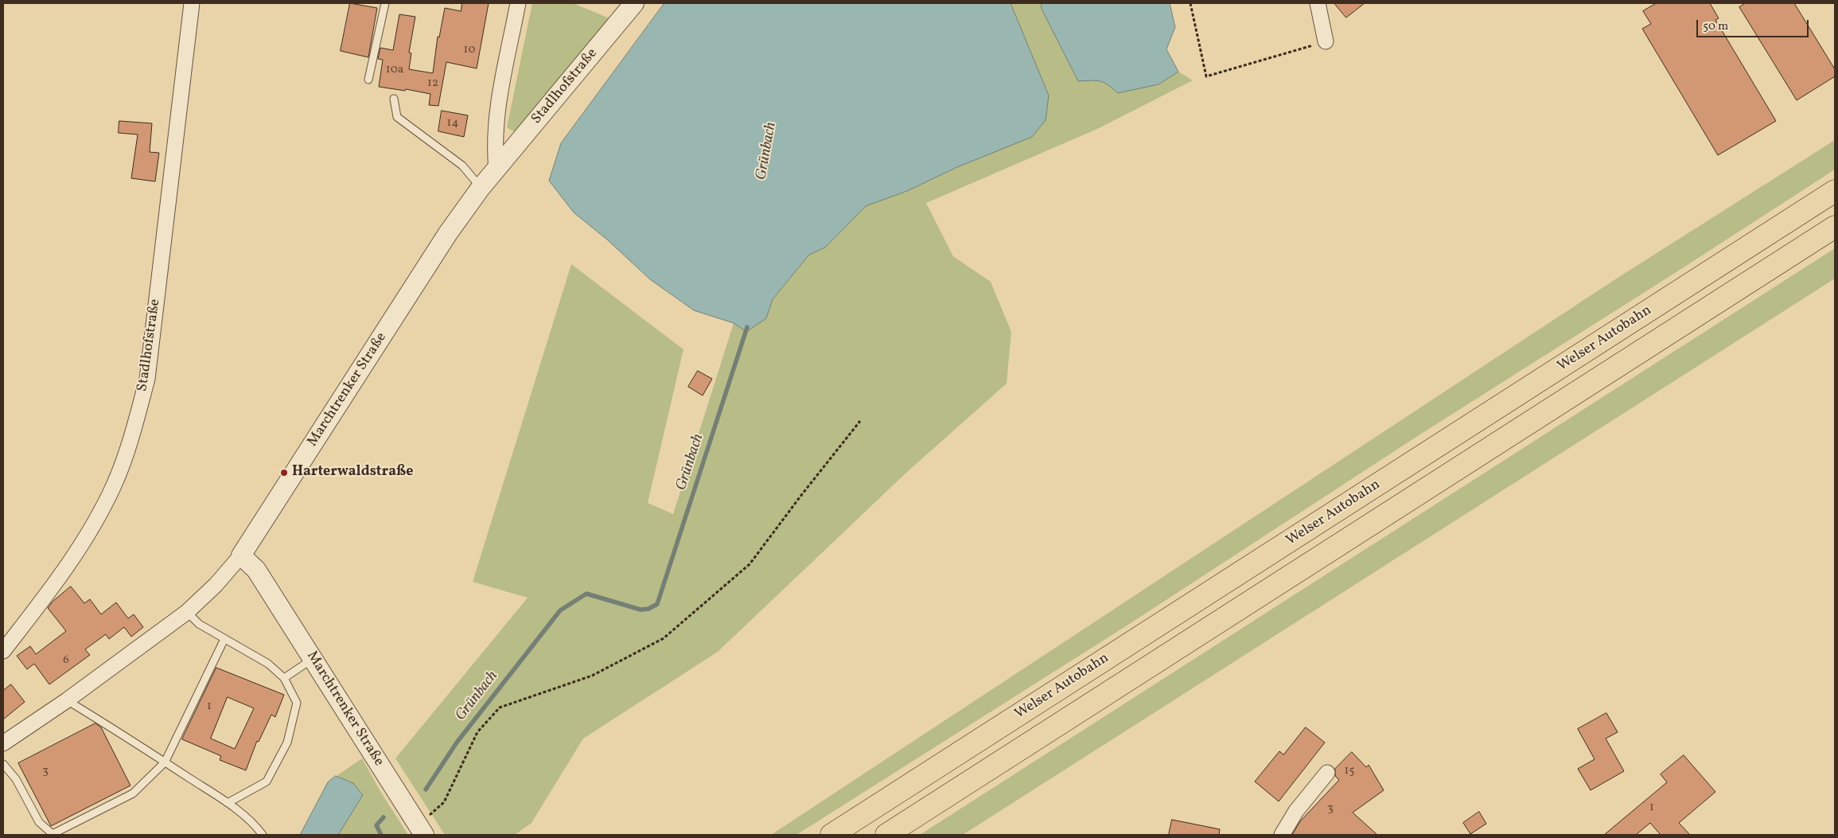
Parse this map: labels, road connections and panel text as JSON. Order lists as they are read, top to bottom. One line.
{"streets":{"highway":["Welser Autobahn"],"street":["Stadlhofstraße","Marchtrenker Straße"]},"crossings":[["Stadlhofstraße","Marchtrenker Straße"]],"water":["Grünbach"],"places":["Harterwaldstraße"],"house_numbers":["10","10a","12","14","6","1","3","15","1","3"],"scale_bar":"50 m"}
